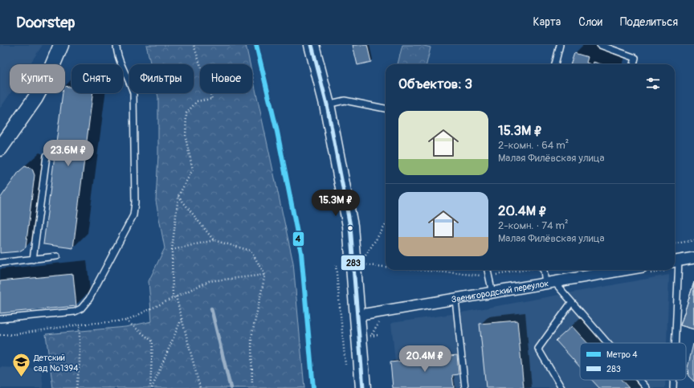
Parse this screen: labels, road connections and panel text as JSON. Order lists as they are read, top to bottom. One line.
{"streets":{"street":["Звенигородский переулок"]},"places":{"school or university":["Детский сад №1394"]},"lines":["metro line 4","transit line 283"],"legend":["Метро 4","283"],"page":{"header":"Doorstep","nav":["Карта","Слои","Поделиться"],"chip":["Купить","Снять","Фильтры","Новое"],"heading":"Объектов: 3","list":[{"name":"15.3M ₽","note":"2-комн. · 64 m² · Малая Филёвская улица"},{"name":"20.4M ₽","note":"2-комн. · 74 m² · Малая Филёвская улица"}],"price":["23.6M ₽","15.3M ₽","20.4M ₽"]}}
